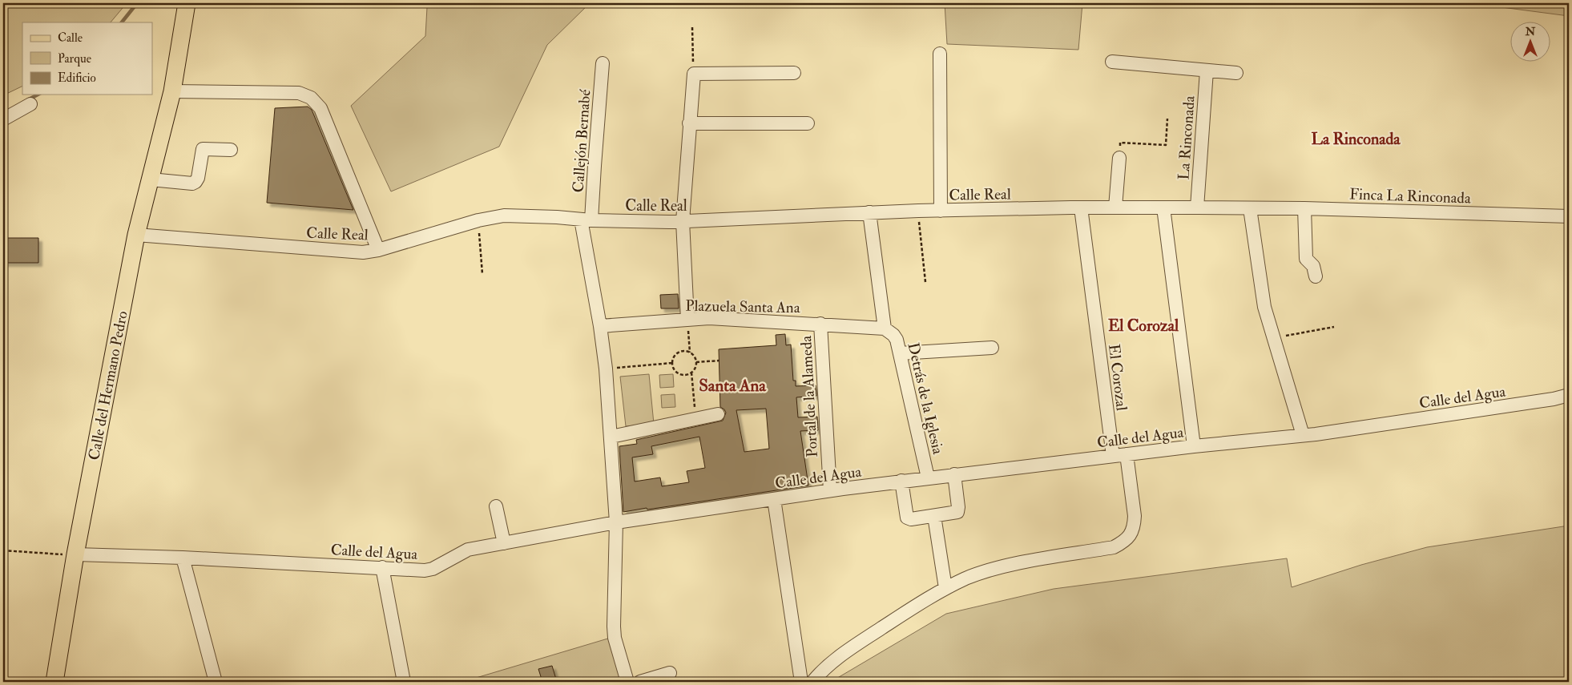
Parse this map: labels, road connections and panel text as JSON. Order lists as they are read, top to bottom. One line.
{"streets":{"main road":["Calle del Hermano Pedro"],"street":["La Rinconada","Callejón Bernabé","Calle Real","Finca La Rinconada","Plazuela Santa Ana","El Corozal","Portal de la Alameda","Calle del Agua","Detrás de la Iglesia"]},"crossings":[["La Rinconada","Calle Real"],["Callejón Bernabé","Calle Real"],["Calle Real","El Corozal"],["Calle Real","Calle del Hermano Pedro"],["Plazuela Santa Ana","Portal de la Alameda"],["Plazuela Santa Ana","Detrás de la Iglesia"],["El Corozal","Calle del Agua"],["Calle del Hermano Pedro","Calle del Agua"],["Portal de la Alameda","Calle del Agua"],["Calle del Agua","Detrás de la Iglesia"]],"districts":["La Rinconada","El Corozal","Santa Ana"],"legend":["Calle","Parque","Edificio"],"north":"top"}
